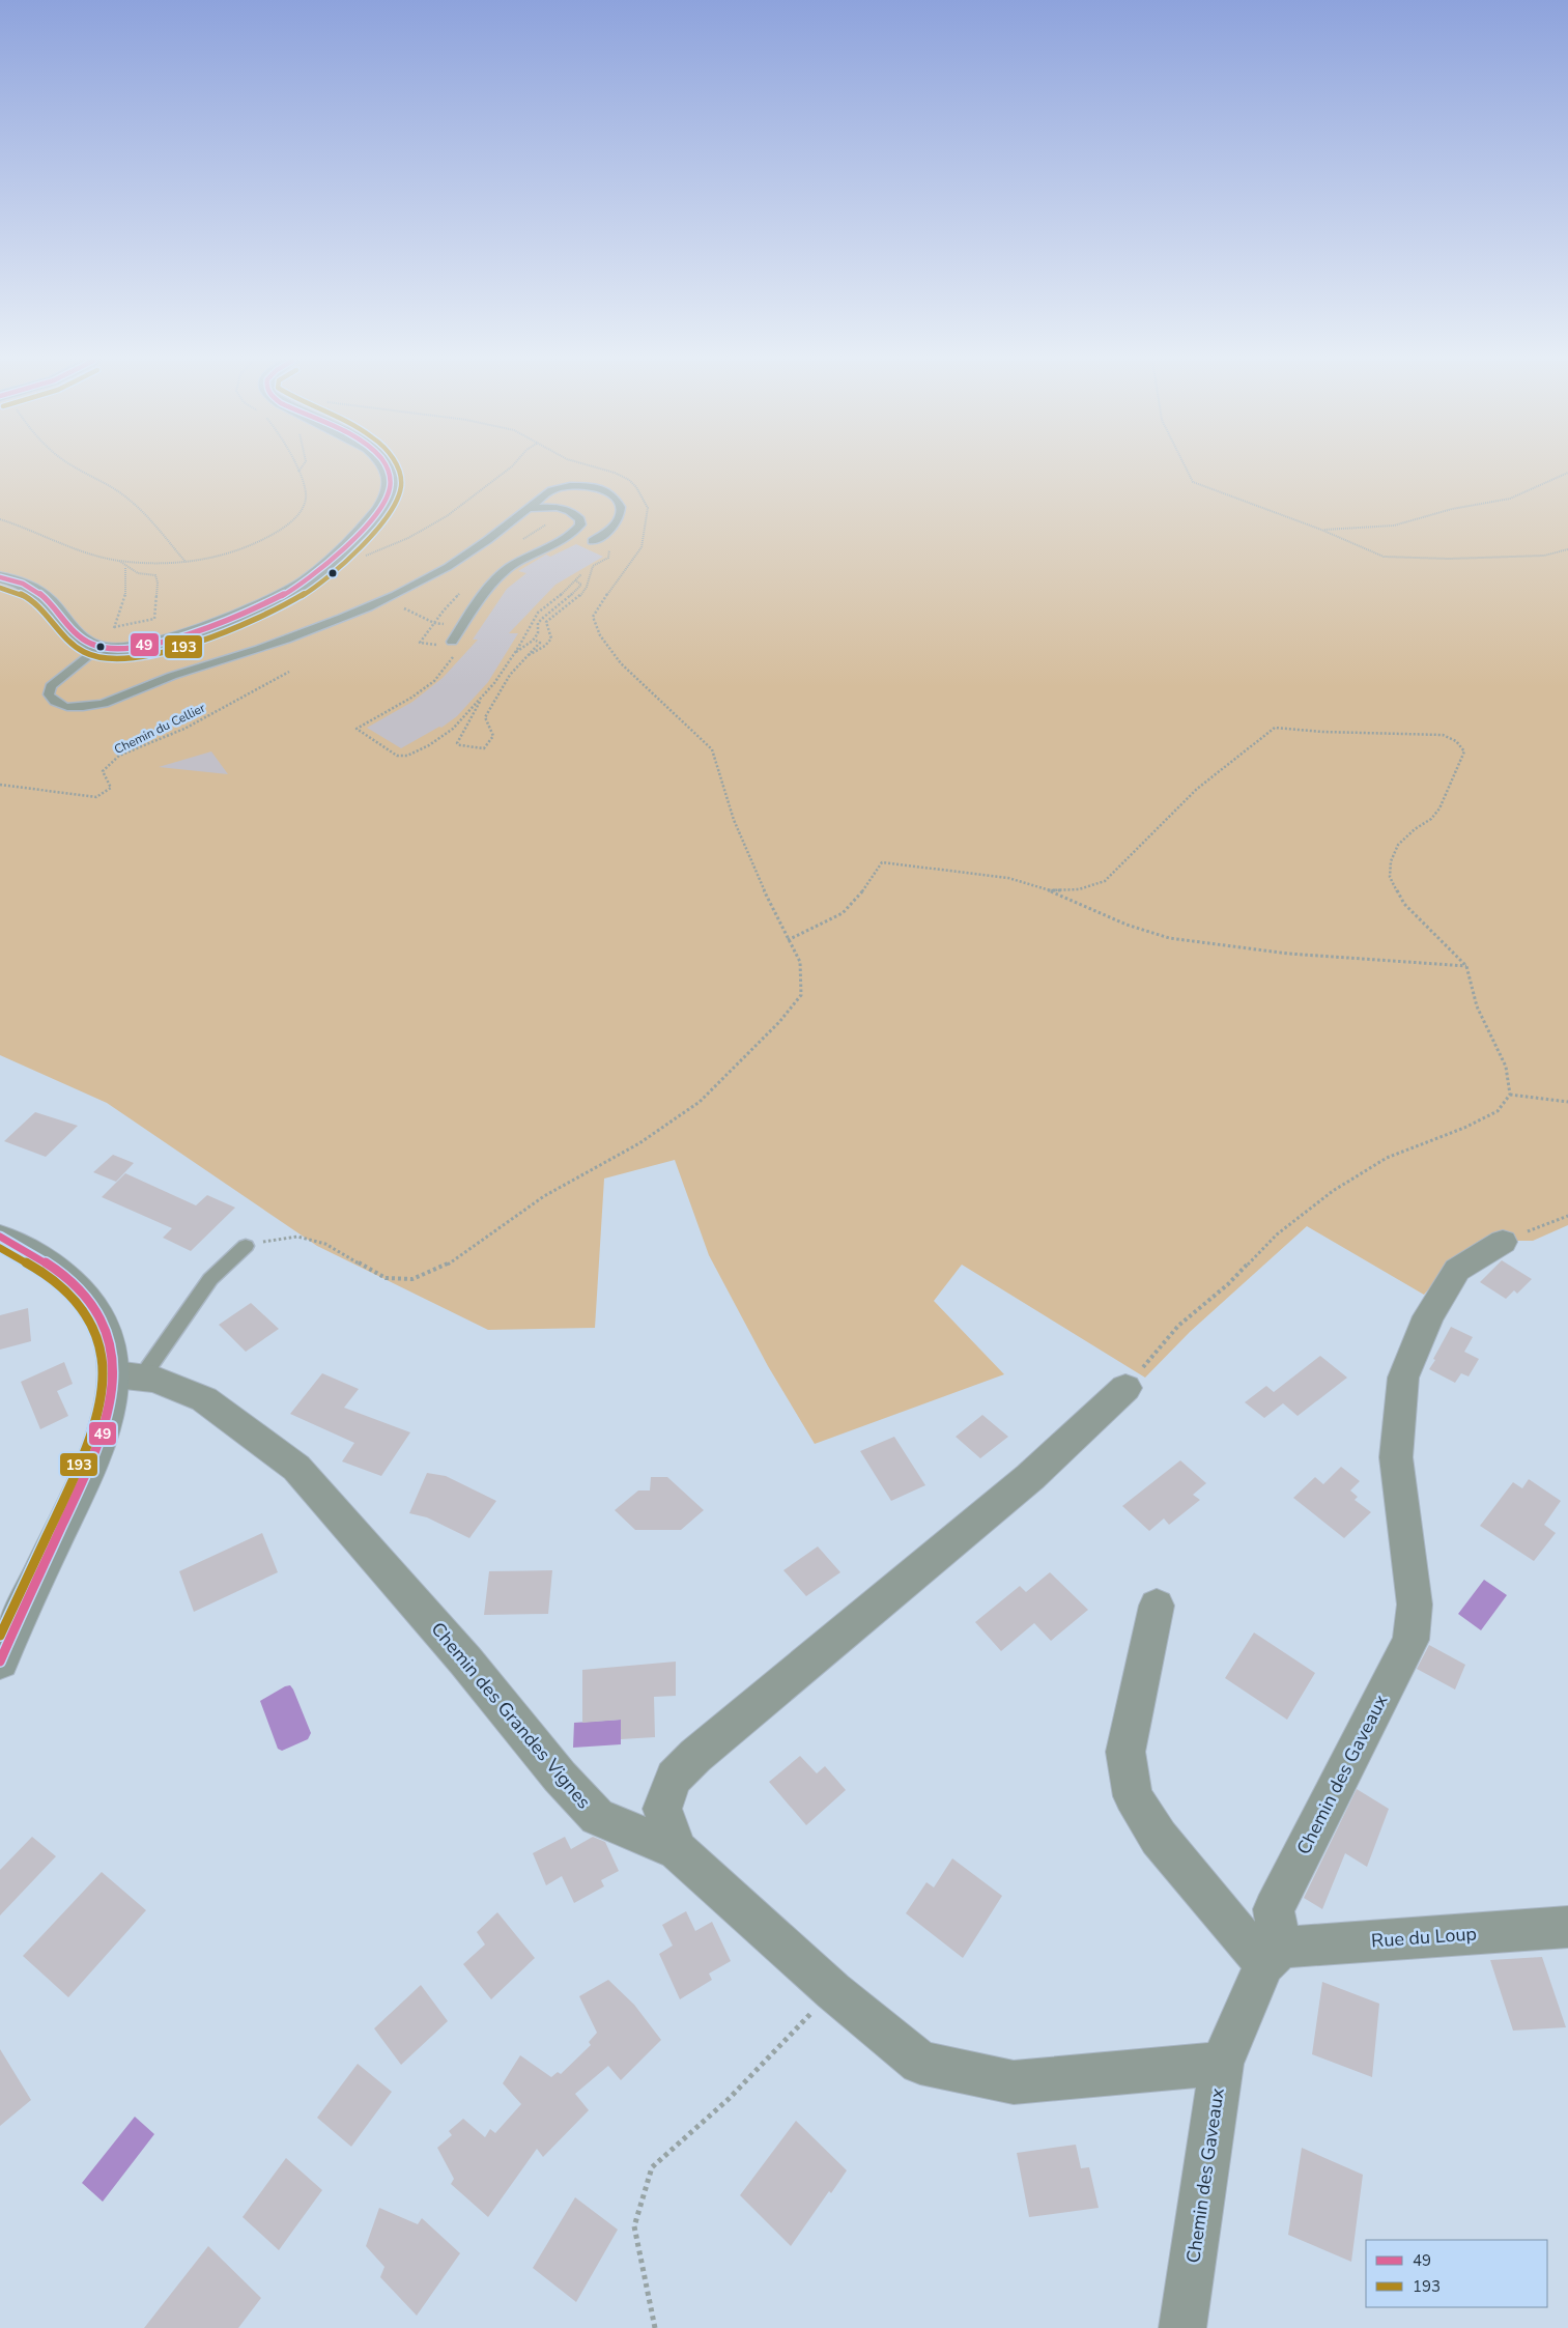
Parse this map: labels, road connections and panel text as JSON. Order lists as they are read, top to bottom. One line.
{"streets":{"street":["Chemin des Grandes Vignes","Chemin des Gaveaux","Rue du Loup"],"path":["Chemin du Cellier"]},"crossings":[["Chemin des Grandes Vignes","Chemin des Gaveaux"],["Chemin des Gaveaux","Rue du Loup"]],"lines":["transit line 49","transit line 193"],"legend":["49","193"]}
